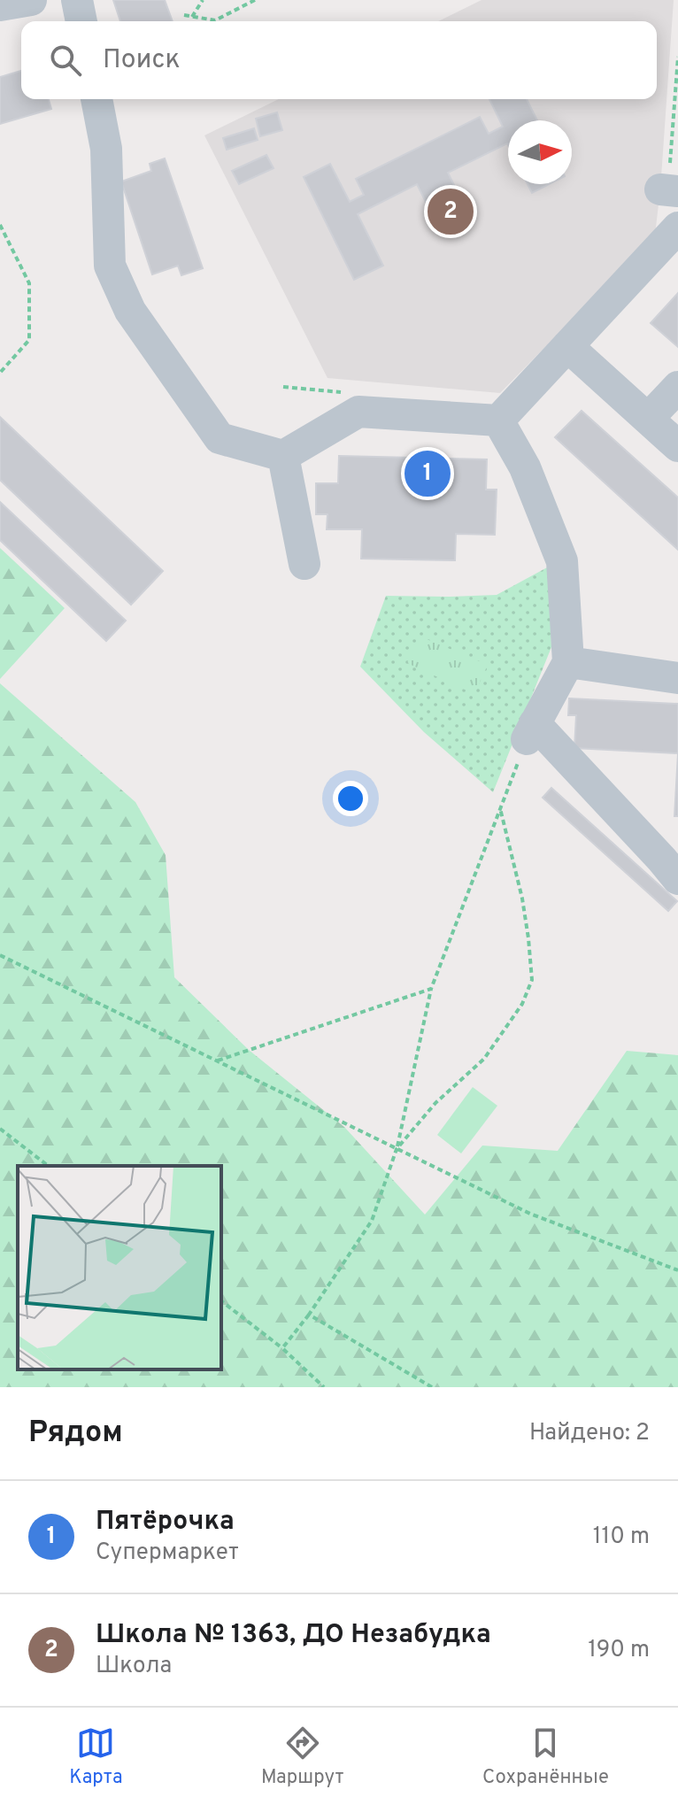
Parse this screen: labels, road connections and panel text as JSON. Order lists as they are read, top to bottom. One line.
{"north":"right","page":{"search":"Поиск","pins":["2","1"],"heading":["Рядом","Найдено: 2"],"list":[{"mark":"1","name":"Пятёрочка","note":"Супермаркет","value":"110 m"},{"mark":"2","name":"Школа № 1363, ДО Незабудка","note":"Школа","value":"190 m"}],"nav":["Карта","Маршрут","Сохранённые"]}}
